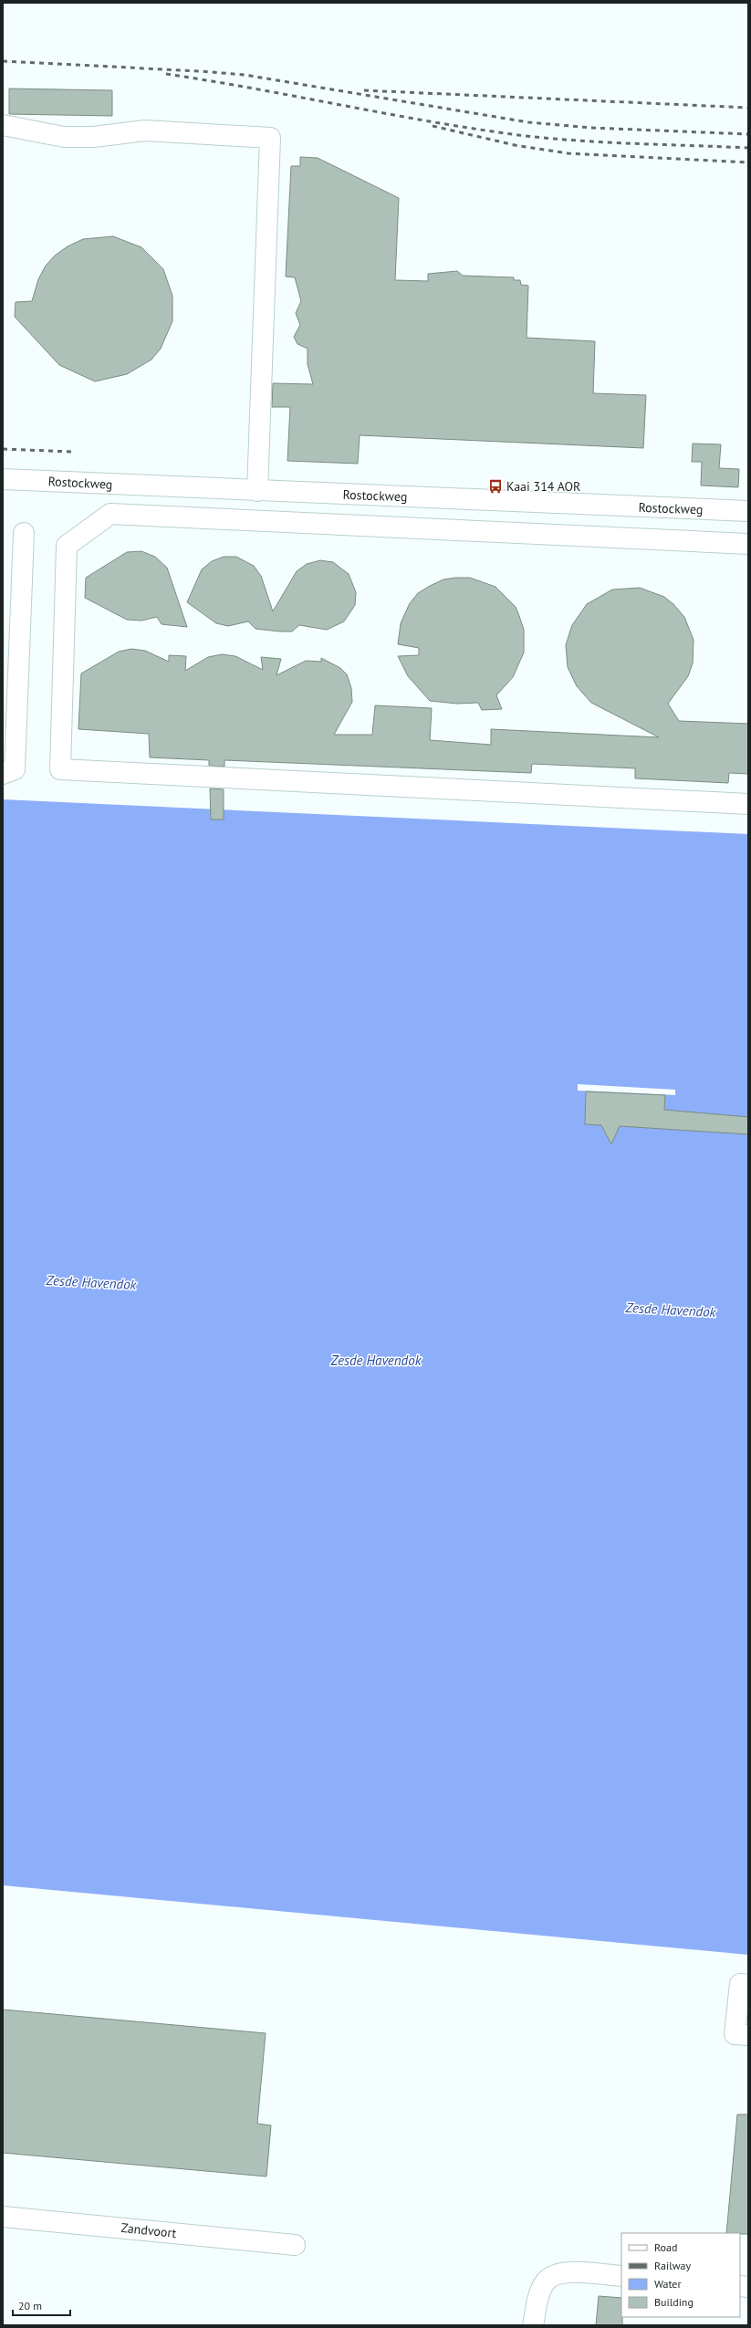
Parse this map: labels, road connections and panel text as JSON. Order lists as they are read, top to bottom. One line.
{"streets":{"street":["Rostockweg","Zandvoort"]},"water":["Zesde Havendok"],"places":{"bus stop":["Kaai 314 AOR"]},"legend":["Road","Railway","Water","Building"],"scale_bar":"20 m"}
